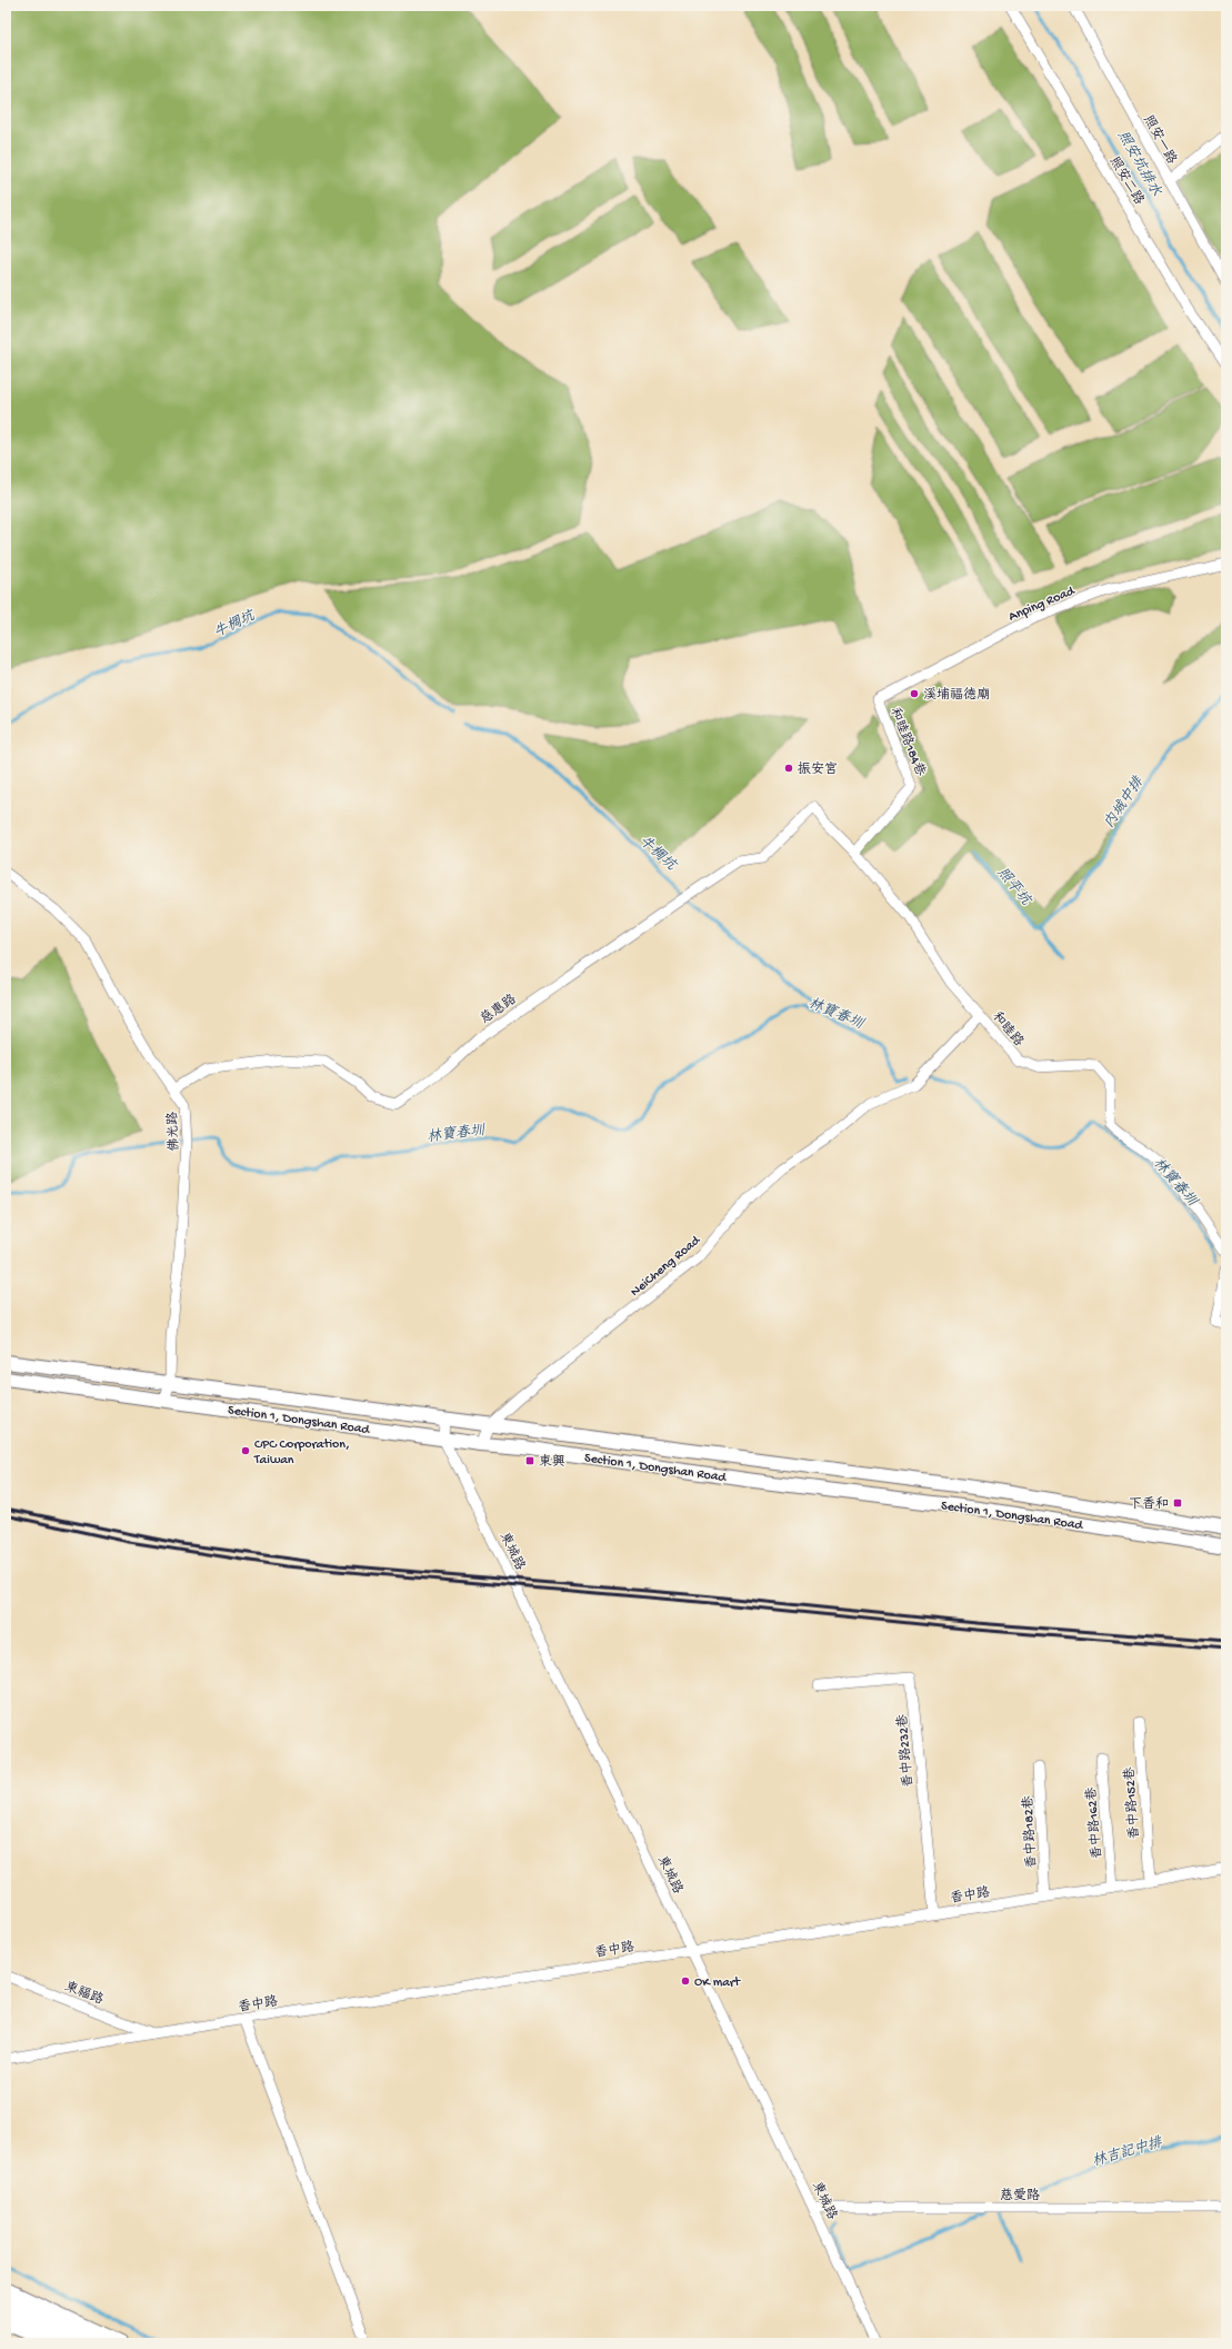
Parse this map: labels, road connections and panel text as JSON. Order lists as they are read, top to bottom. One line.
{"streets":{"main road":["Section 1, Dongshan Road"],"street":["照安一路","照安二路","Anping Road","和睦路184巷","慈惠路","和睦路","佛光路","NeiCheng Road","東城路","香中路232巷","香中路152巷","香中路162巷","香中路182巷","香中路","東福路","慈愛路"]},"crossings":[["Anping Road","和睦路184巷"],["和睦路184巷","和睦路"],["慈惠路","和睦路"],["慈惠路","佛光路"],["和睦路","NeiCheng Road"],["佛光路","Section 1, Dongshan Road"],["NeiCheng Road","Section 1, Dongshan Road"],["Section 1, Dongshan Road","東城路"],["東城路","香中路"],["東城路","慈愛路"],["香中路232巷","香中路"],["香中路152巷","香中路"],["香中路162巷","香中路"],["香中路182巷","香中路"],["香中路","東福路"]],"water":["照安坑排水","牛椆坑","內城中排","照平坑","林寶春圳","林吉記中排"],"places":{"other":["溪埔福德廟","振安宮","CPC Corporation, Taiwan","OK mart"],"transit":["東興","下香和"]}}
